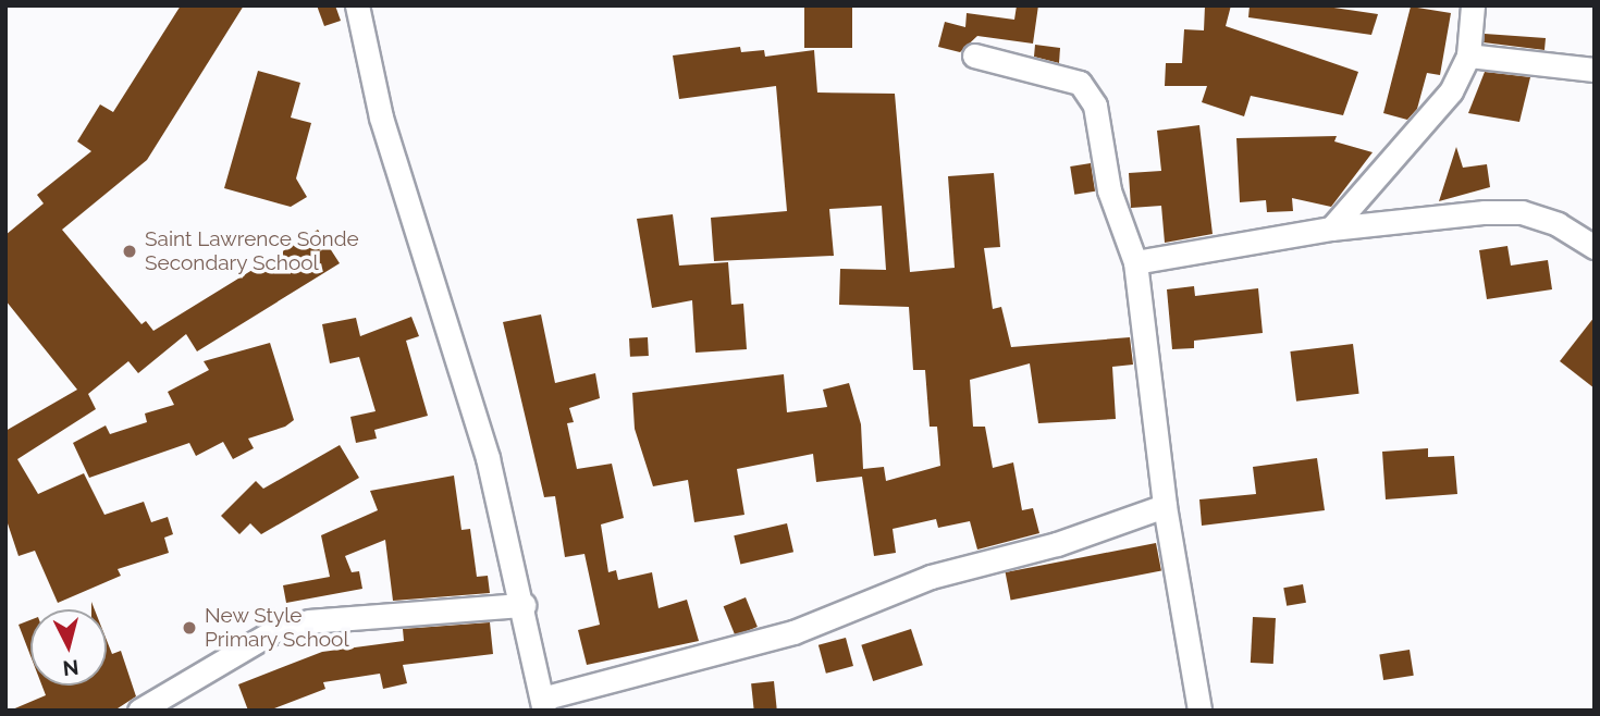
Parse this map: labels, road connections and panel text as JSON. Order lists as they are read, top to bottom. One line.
{"places":["Saint Lawrence Sonde Secondary School","New Style Primary School"],"north":"bottom"}
